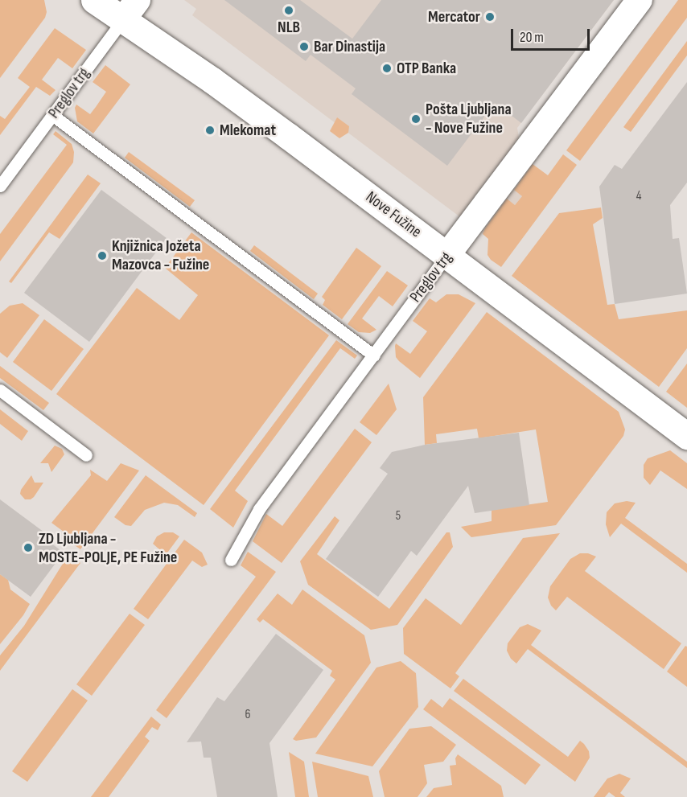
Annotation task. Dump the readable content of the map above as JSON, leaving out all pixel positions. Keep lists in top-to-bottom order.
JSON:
{
  "streets": {
    "street": ["Preglov trg", "Nove Fužine"]
  },
  "crossings": [
    ["Preglov trg", "Nove Fužine"]
  ],
  "places": [
    "NLB",
    "Mercator",
    "Bar Dinastija",
    "OTP Banka",
    "Pošta Ljubljana - Nove Fužine",
    "Mlekomat",
    "Knjižnica Jožeta Mazovca - Fužine",
    "ZD Ljubljana - MOSTE-POLJE, PE Fužine"
  ],
  "house_numbers": ["4", "5", "6"],
  "scale_bar": "20 m"
}
